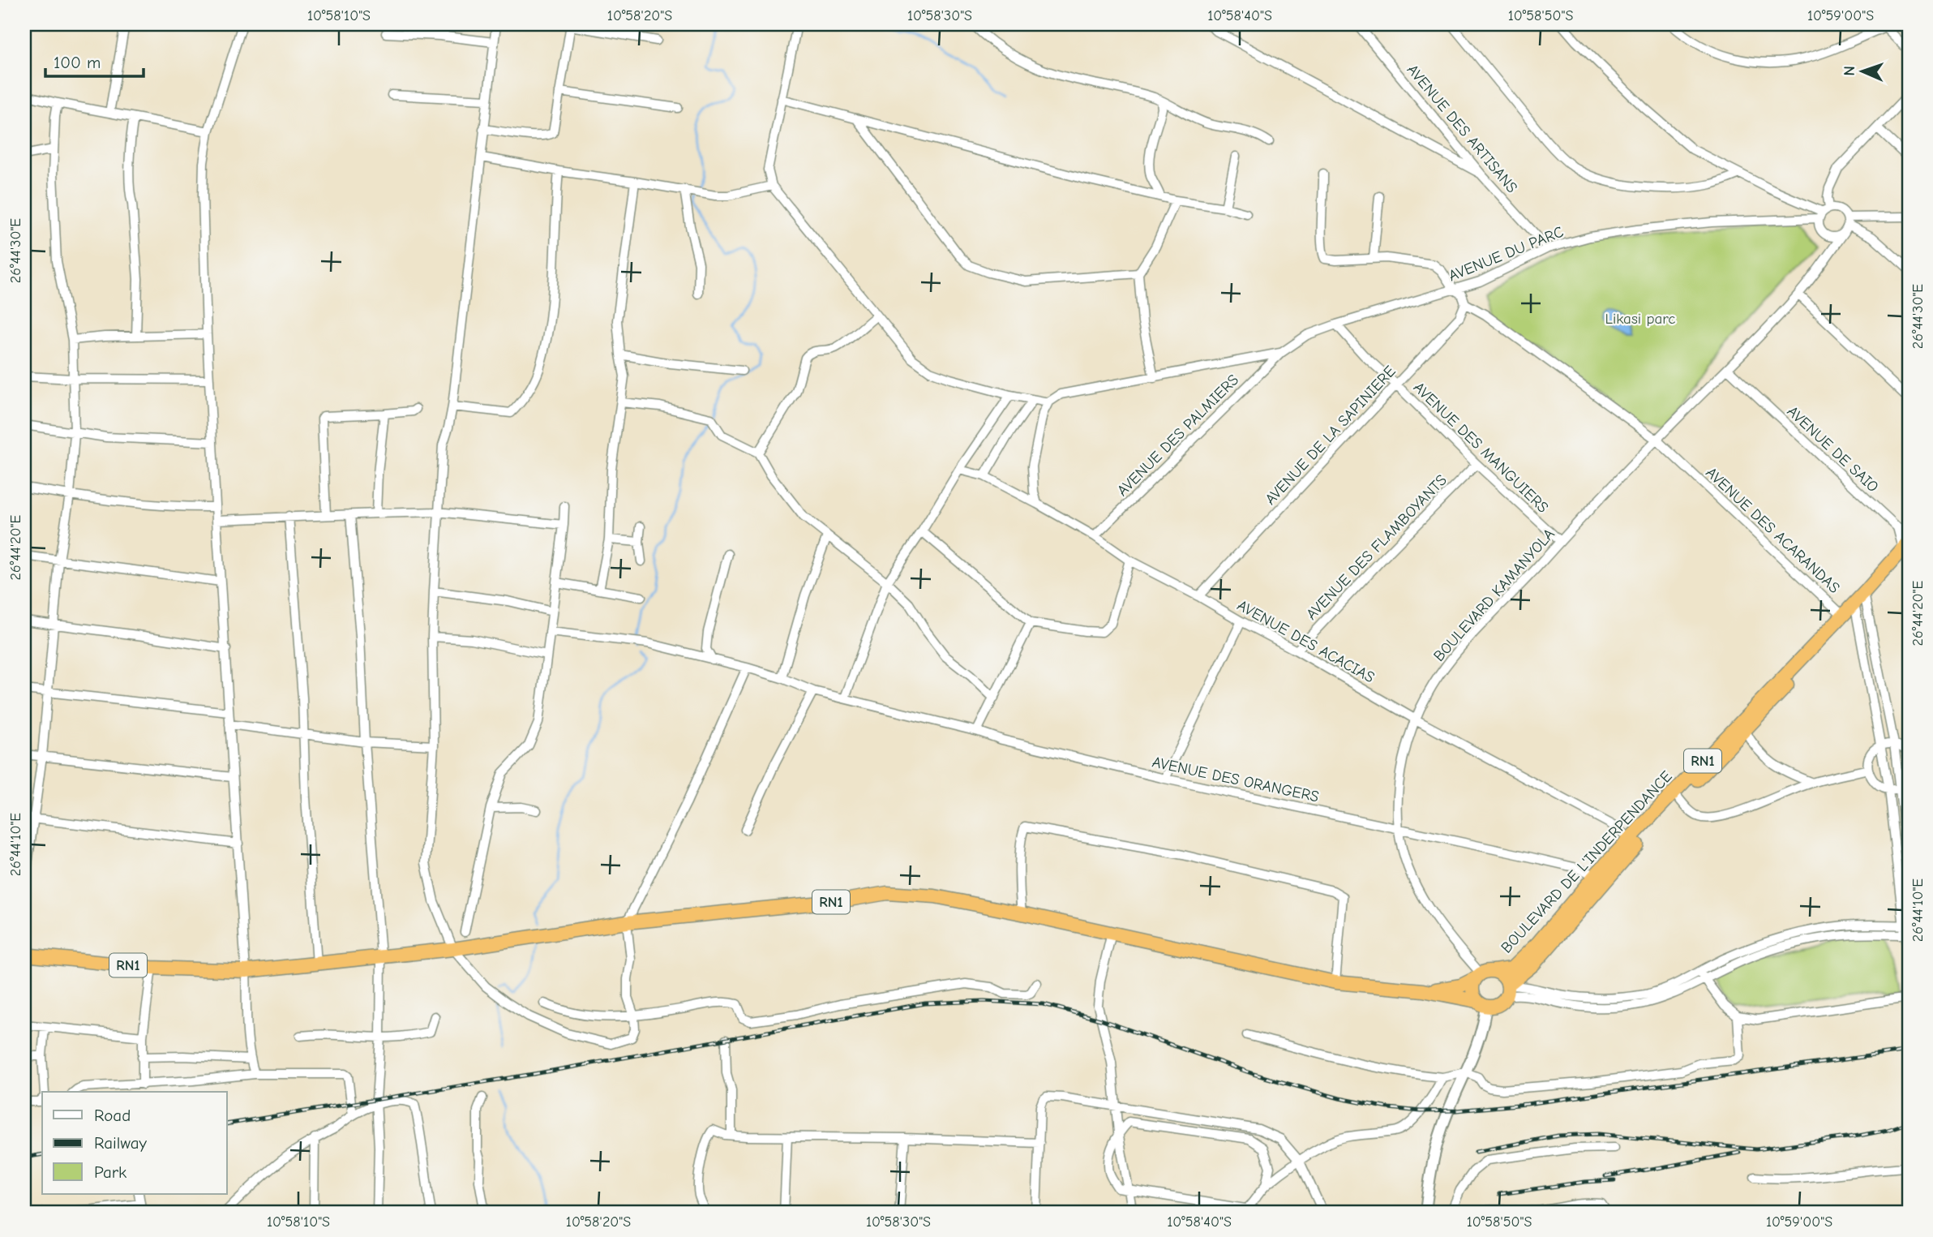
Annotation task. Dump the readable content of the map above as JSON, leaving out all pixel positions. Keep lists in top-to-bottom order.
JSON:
{
  "streets": {
    "highway": ["RN1", "BOULEVARD DE L'INDERPENDANCE"],
    "street": [
      "AVENUE DES ARTISANS",
      "AVENUE DU PARC",
      "AVENUE DES PALMIERS",
      "AVENUE DE LA SAPINIERE",
      "AVENUE DES MANGUIERS",
      "AVENUE DE SAIO",
      "AVENUE DES ACARANDAS",
      "AVENUE DES FLAMBOYANTS",
      "BOULEVARD KAMANYOLA",
      "AVENUE DES ACACIAS",
      "AVENUE DES ORANGERS"
    ]
  },
  "crossings": [
    ["AVENUE DES ARTISANS", "AVENUE DU PARC"],
    ["AVENUE DU PARC", "AVENUE DES PALMIERS"],
    ["AVENUE DU PARC", "AVENUE DES MANGUIERS"],
    ["AVENUE DU PARC", "BOULEVARD KAMANYOLA"],
    ["AVENUE DES PALMIERS", "AVENUE DES ACACIAS"],
    ["AVENUE DE LA SAPINIERE", "AVENUE DES MANGUIERS"],
    ["AVENUE DE LA SAPINIERE", "AVENUE DES ACARANDAS"],
    ["AVENUE DE LA SAPINIERE", "AVENUE DES ACACIAS"],
    ["AVENUE DES MANGUIERS", "AVENUE DES FLAMBOYANTS"],
    ["AVENUE DES MANGUIERS", "BOULEVARD KAMANYOLA"],
    ["AVENUE DE SAIO", "BOULEVARD KAMANYOLA"],
    ["AVENUE DES ACARANDAS", "BOULEVARD KAMANYOLA"],
    ["AVENUE DES ACARANDAS", "BOULEVARD DE L'INDERPENDANCE"],
    ["AVENUE DES FLAMBOYANTS", "AVENUE DES ACACIAS"],
    ["BOULEVARD KAMANYOLA", "AVENUE DES ACACIAS"],
    ["BOULEVARD KAMANYOLA", "RN1"],
    ["BOULEVARD KAMANYOLA", "AVENUE DES ORANGERS"],
    ["BOULEVARD KAMANYOLA", "BOULEVARD DE L'INDERPENDANCE"],
    ["AVENUE DES ACACIAS", "BOULEVARD DE L'INDERPENDANCE"],
    ["RN1", "BOULEVARD DE L'INDERPENDANCE"],
    ["AVENUE DES ORANGERS", "BOULEVARD DE L'INDERPENDANCE"]
  ],
  "parks": ["Likasi parc"],
  "legend": ["Road", "Railway", "Park"],
  "scale_bar": "100 m",
  "north": "left",
  "coordinates": [
    "10°58'10\"S",
    "10°58'20\"S",
    "10°58'30\"S",
    "10°58'40\"S",
    "10°58'50\"S",
    "10°59'00\"S",
    "26°44'30\"E",
    "26°44'20\"E",
    "26°44'10\"E"
  ]
}
